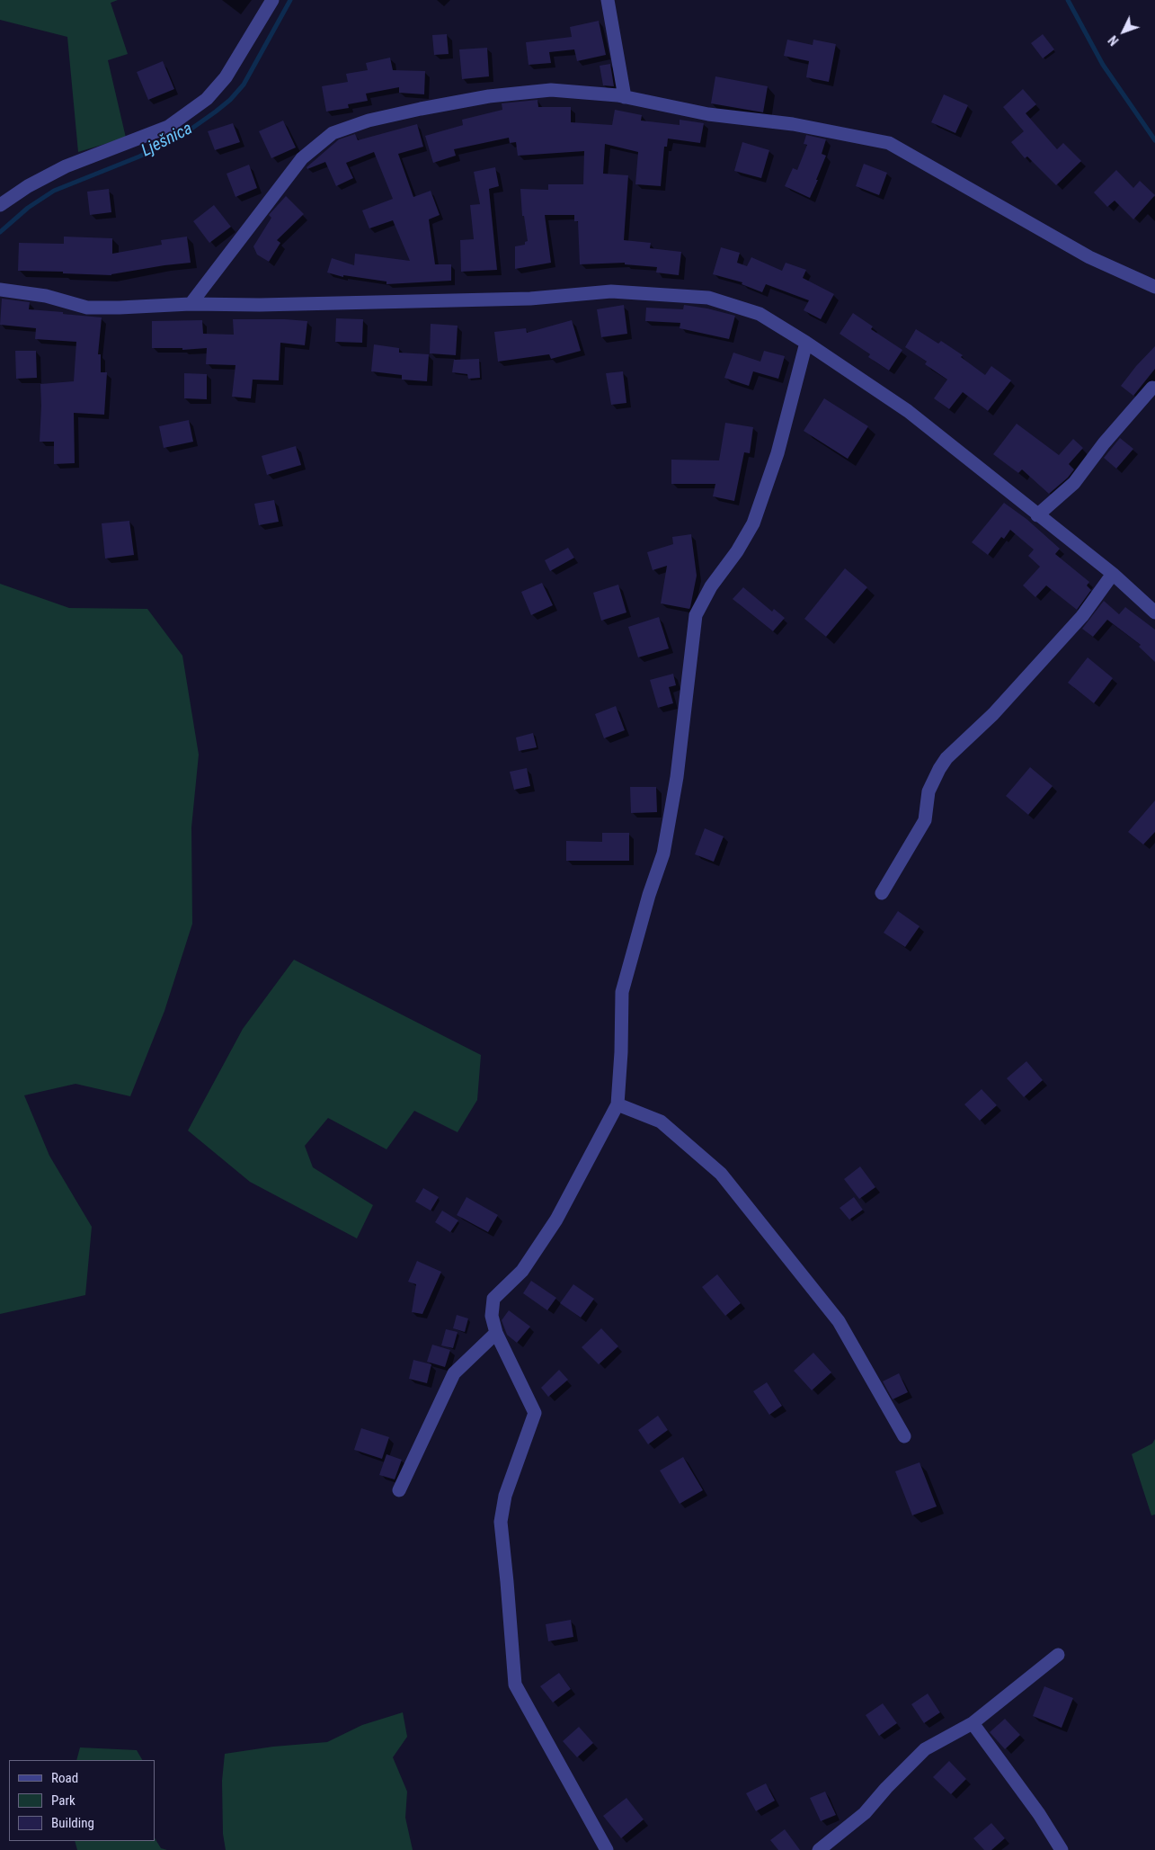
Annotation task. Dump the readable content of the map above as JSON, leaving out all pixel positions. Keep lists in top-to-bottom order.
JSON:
{
  "water": ["Lješnica"],
  "legend": ["Road", "Park", "Building"],
  "north": "bottom left"
}
